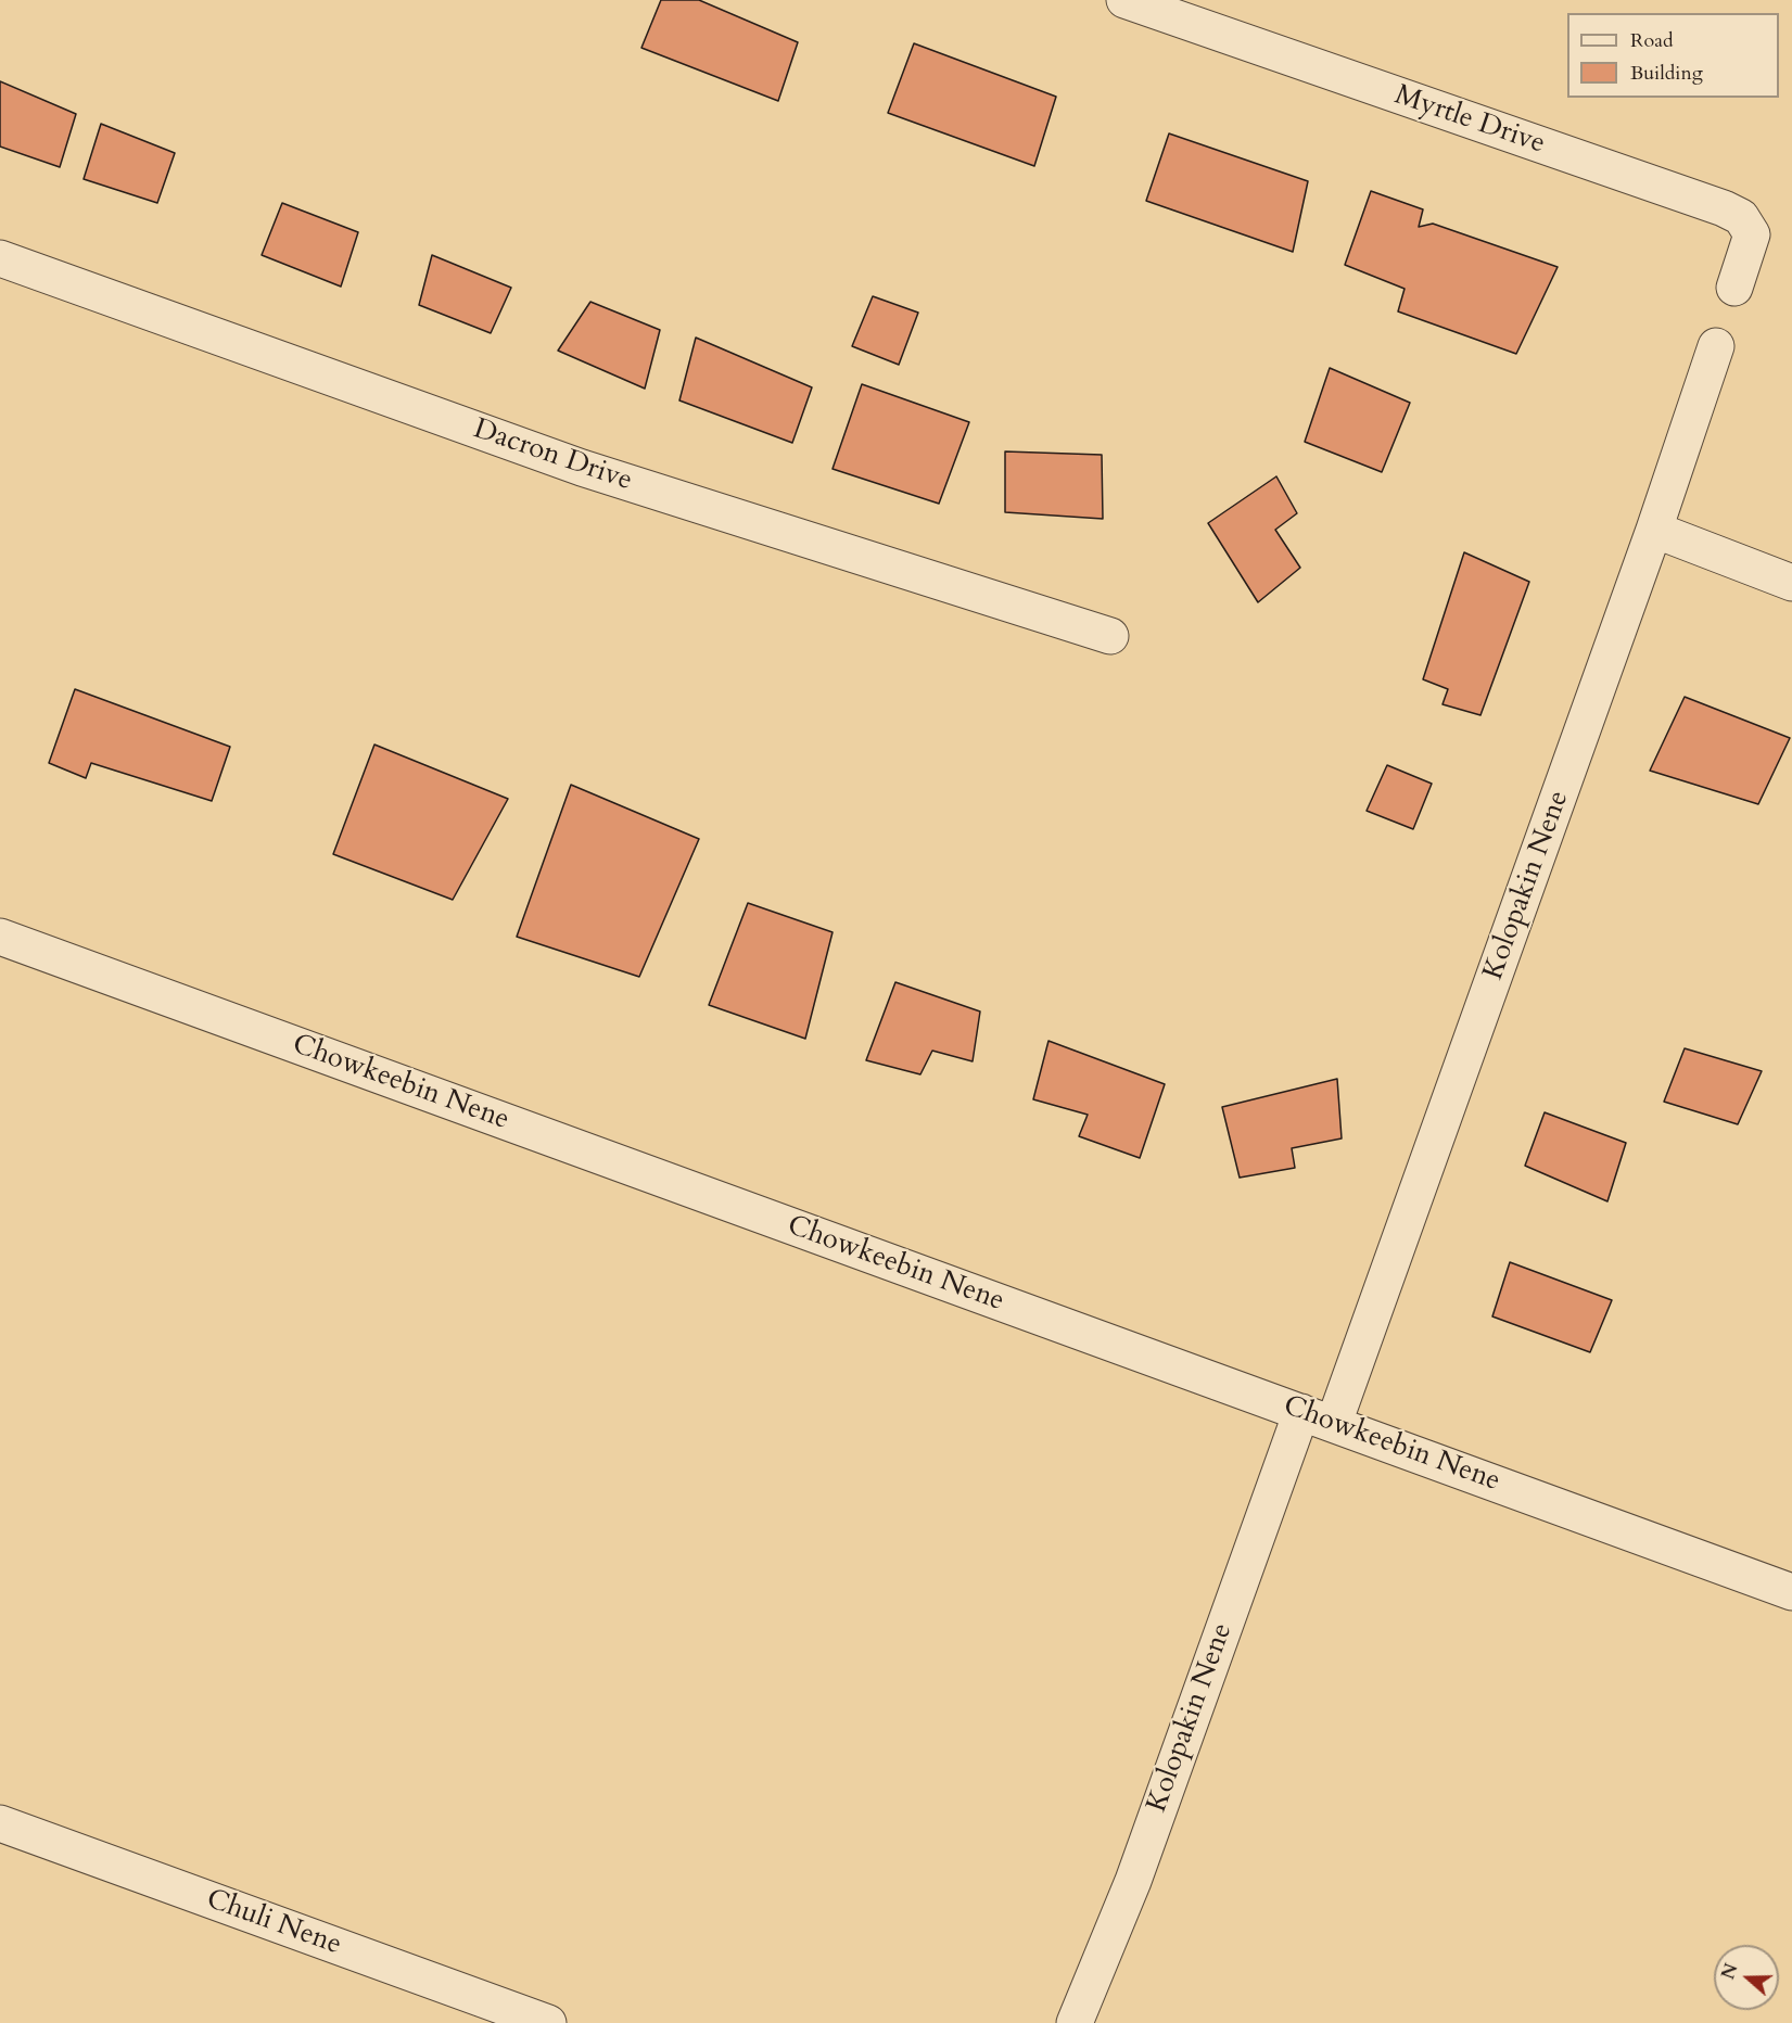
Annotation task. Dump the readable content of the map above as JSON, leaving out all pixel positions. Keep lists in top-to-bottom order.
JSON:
{
  "streets": {
    "street": [
      "Myrtle Drive",
      "Dacron Drive",
      "Kolopakin Nene",
      "Chowkeebin Nene",
      "Chuli Nene"
    ]
  },
  "crossings": [
    ["Kolopakin Nene", "Chowkeebin Nene"]
  ],
  "legend": ["Road", "Building"],
  "north": "left"
}
